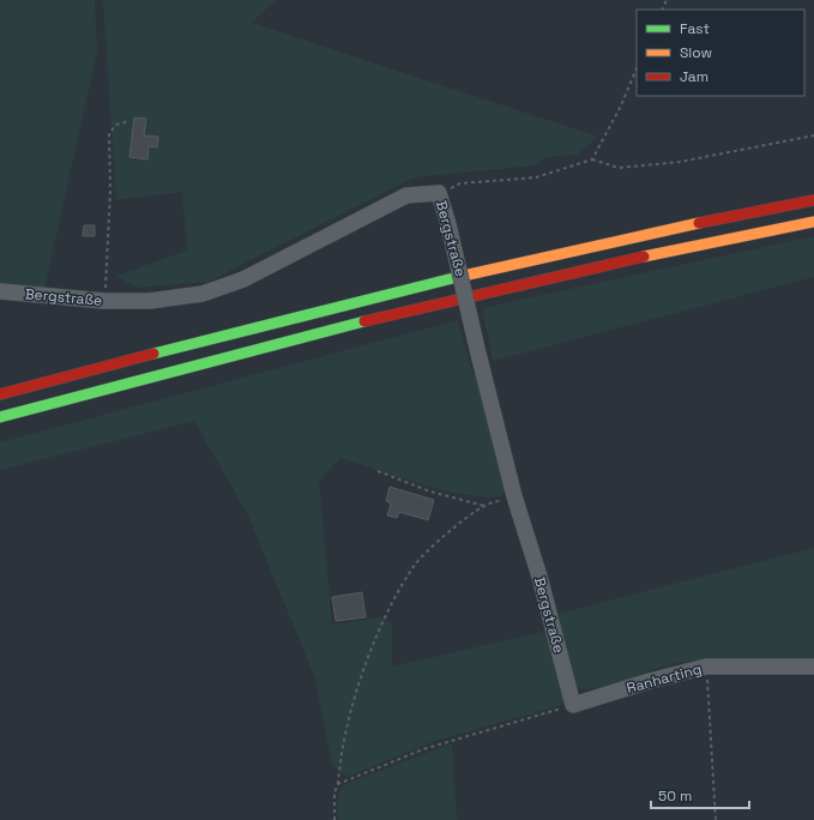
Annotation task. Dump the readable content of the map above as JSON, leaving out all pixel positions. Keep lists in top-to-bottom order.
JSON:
{
  "streets": {
    "street": ["Bergstraße", "Ranharting"]
  },
  "crossings": [
    ["Bergstraße", "Ranharting"]
  ],
  "legend": ["Fast", "Slow", "Jam"],
  "scale_bar": "50 m"
}
